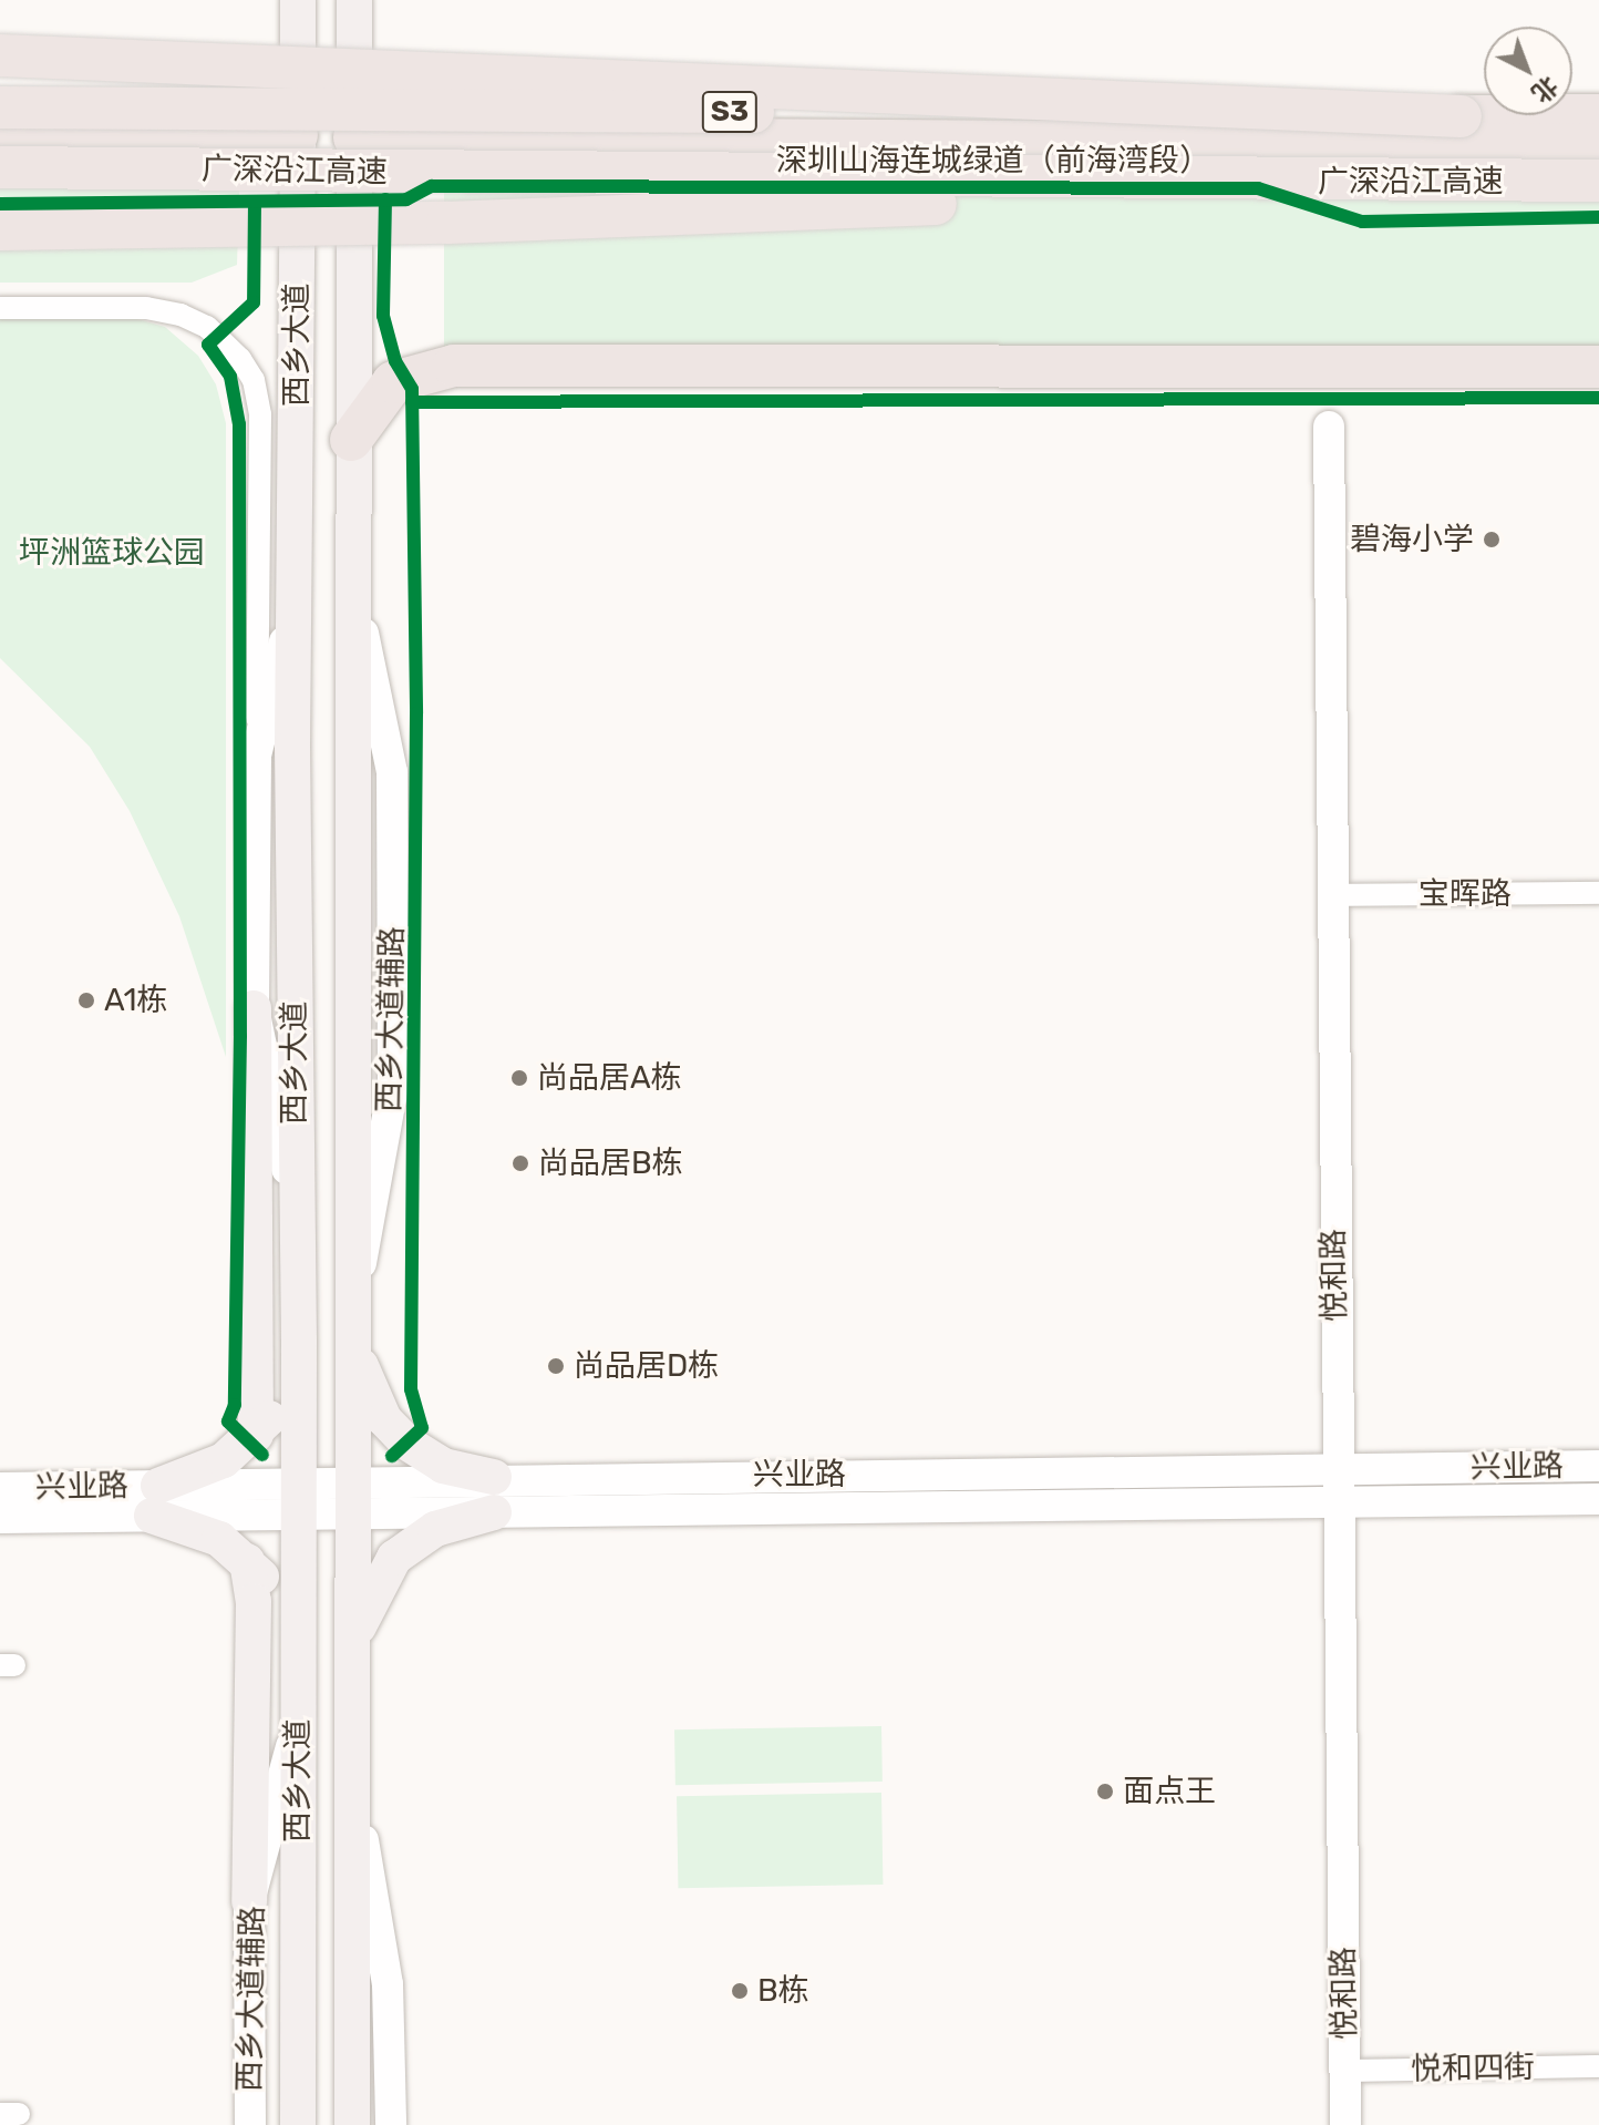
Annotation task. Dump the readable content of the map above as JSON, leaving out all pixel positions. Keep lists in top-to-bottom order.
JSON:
{
  "streets": {
    "highway": ["S3", "广深沿江高速"],
    "main road": ["西乡大道"],
    "street": [
      "宝晖路",
      "西乡大道辅路",
      "悦和路",
      "兴业路",
      "悦和四街"
    ],
    "cycle path": ["深圳山海连城绿道（前海湾段）"]
  },
  "crossings": [
    ["西乡大道", "西乡大道辅路"],
    ["西乡大道", "兴业路"],
    ["宝晖路", "悦和路"],
    ["悦和路", "兴业路"],
    ["悦和路", "悦和四街"]
  ],
  "parks": ["坪洲篮球公园"],
  "places": [
    "碧海小学",
    "A1栋",
    "尚品居A栋",
    "尚品居B栋",
    "尚品居D栋",
    "面点王",
    "B栋"
  ],
  "north": "bottom right"
}
